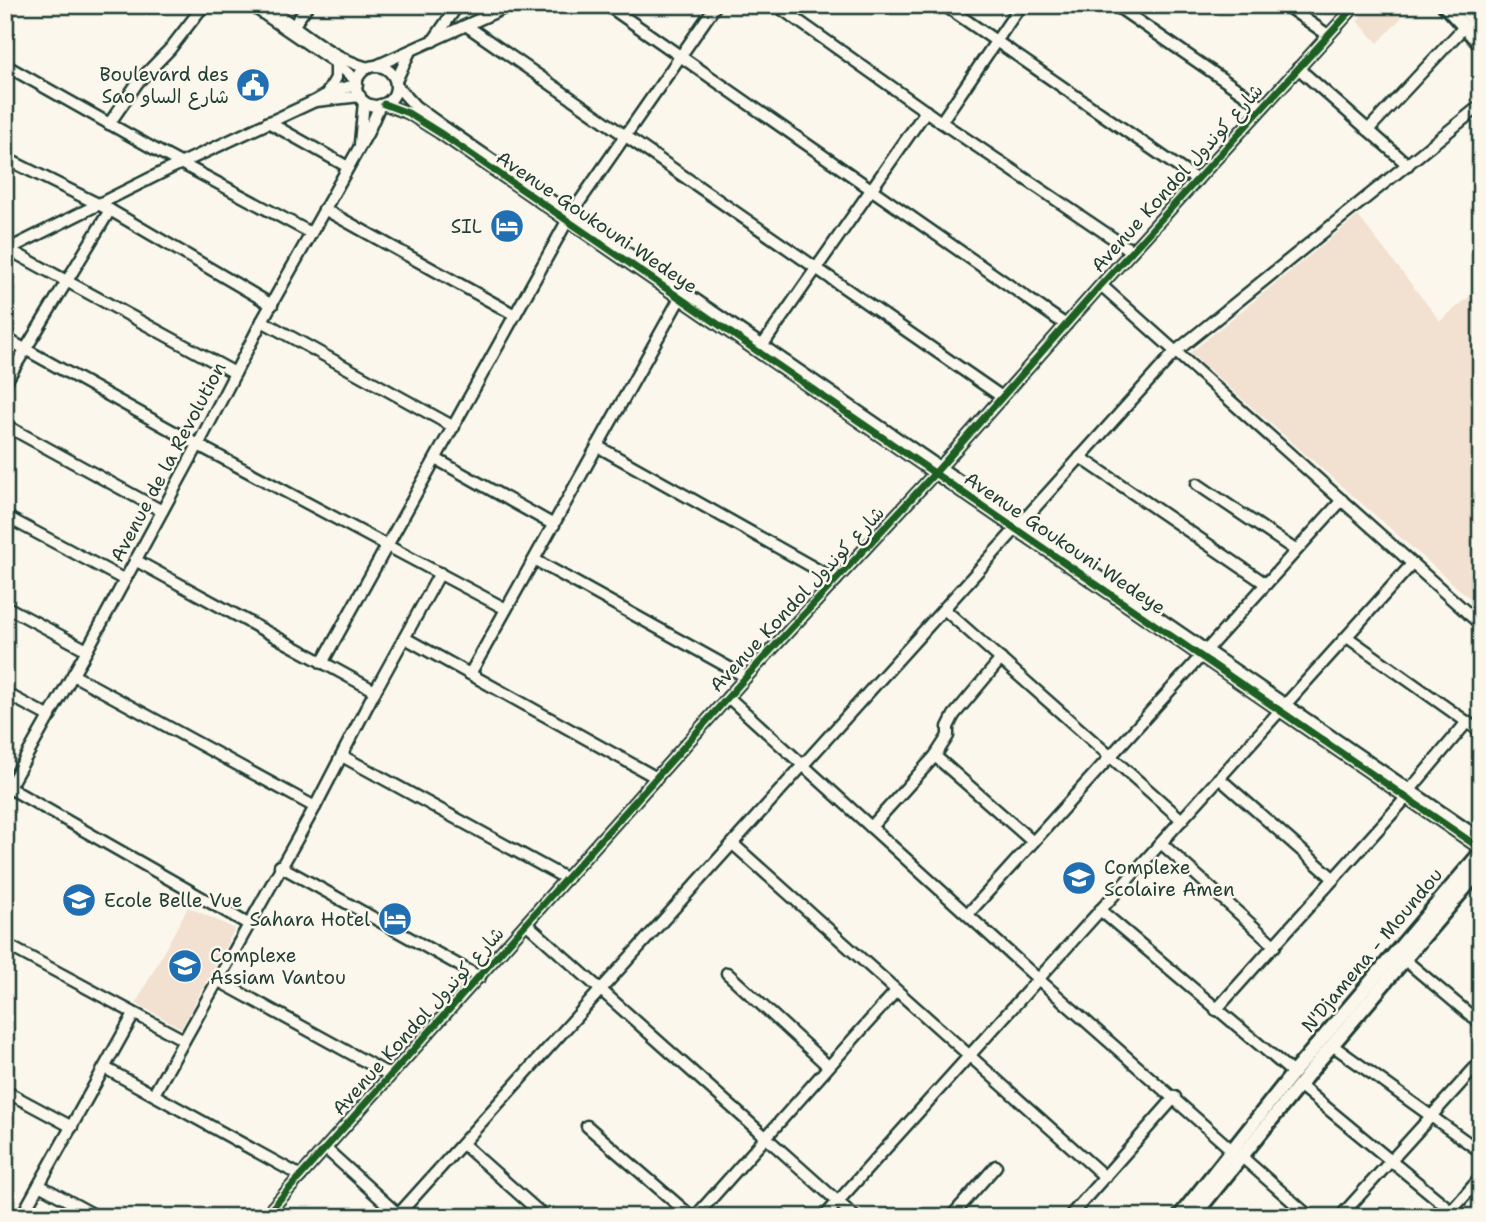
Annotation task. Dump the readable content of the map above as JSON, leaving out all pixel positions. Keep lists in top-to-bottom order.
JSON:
{
  "streets": {
    "main road": ["N'Djamena - Moundou"],
    "street": ["Avenue Kondol شارع كوندول", "Avenue Goukouni Wedeye", "Avenue de la Revolution"]
  },
  "crossings": [
    ["Avenue Kondol شارع كوندول", "Avenue Goukouni Wedeye"],
    ["Avenue Goukouni Wedeye", "Avenue de la Revolution"],
    ["Avenue Goukouni Wedeye", "N'Djamena - Moundou"]
  ],
  "places": {
    "public building": ["Boulevard des Sao شارع الساو"],
    "hotel": ["SIL", "Sahara Hotel"],
    "school or university": ["Complexe Scolaire Amen", "Ecole Belle Vue", "Complexe Assiam Vantou"]
  }
}
